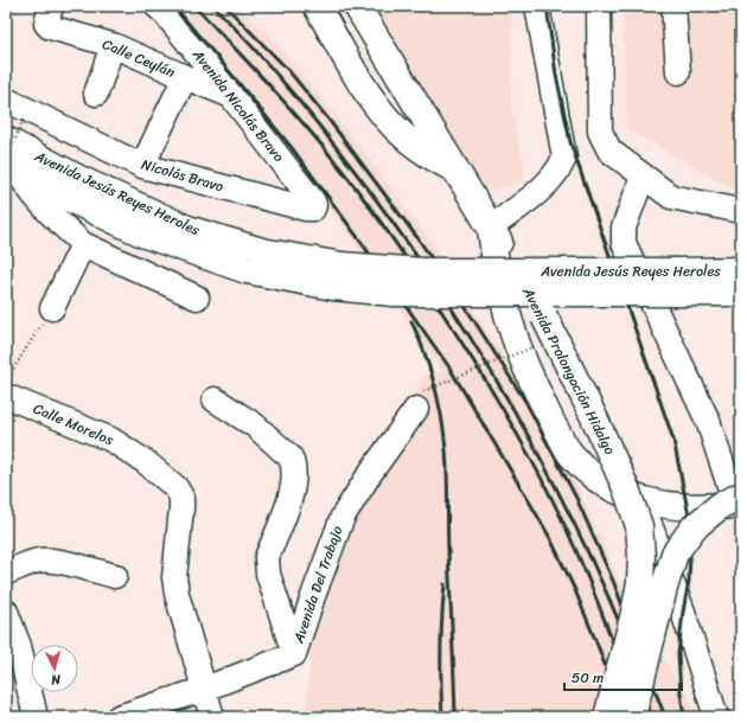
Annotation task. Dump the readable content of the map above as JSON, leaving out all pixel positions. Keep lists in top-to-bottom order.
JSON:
{
  "streets": {
    "highway": ["Avenida Jesús Reyes Heroles", "Avenida Prolongación Hidalgo"],
    "street": [
      "Calle Ceylán",
      "Avenida Nicolás Bravo",
      "Nicolás Bravo",
      "Calle Morelos",
      "Avenida Del Trabajo"
    ]
  },
  "crossings": [
    ["Calle Ceylán", "Avenida Nicolás Bravo"],
    ["Avenida Nicolás Bravo", "Nicolás Bravo"],
    ["Calle Morelos", "Avenida Del Trabajo"]
  ],
  "scale_bar": "50 m",
  "north": "bottom"
}
